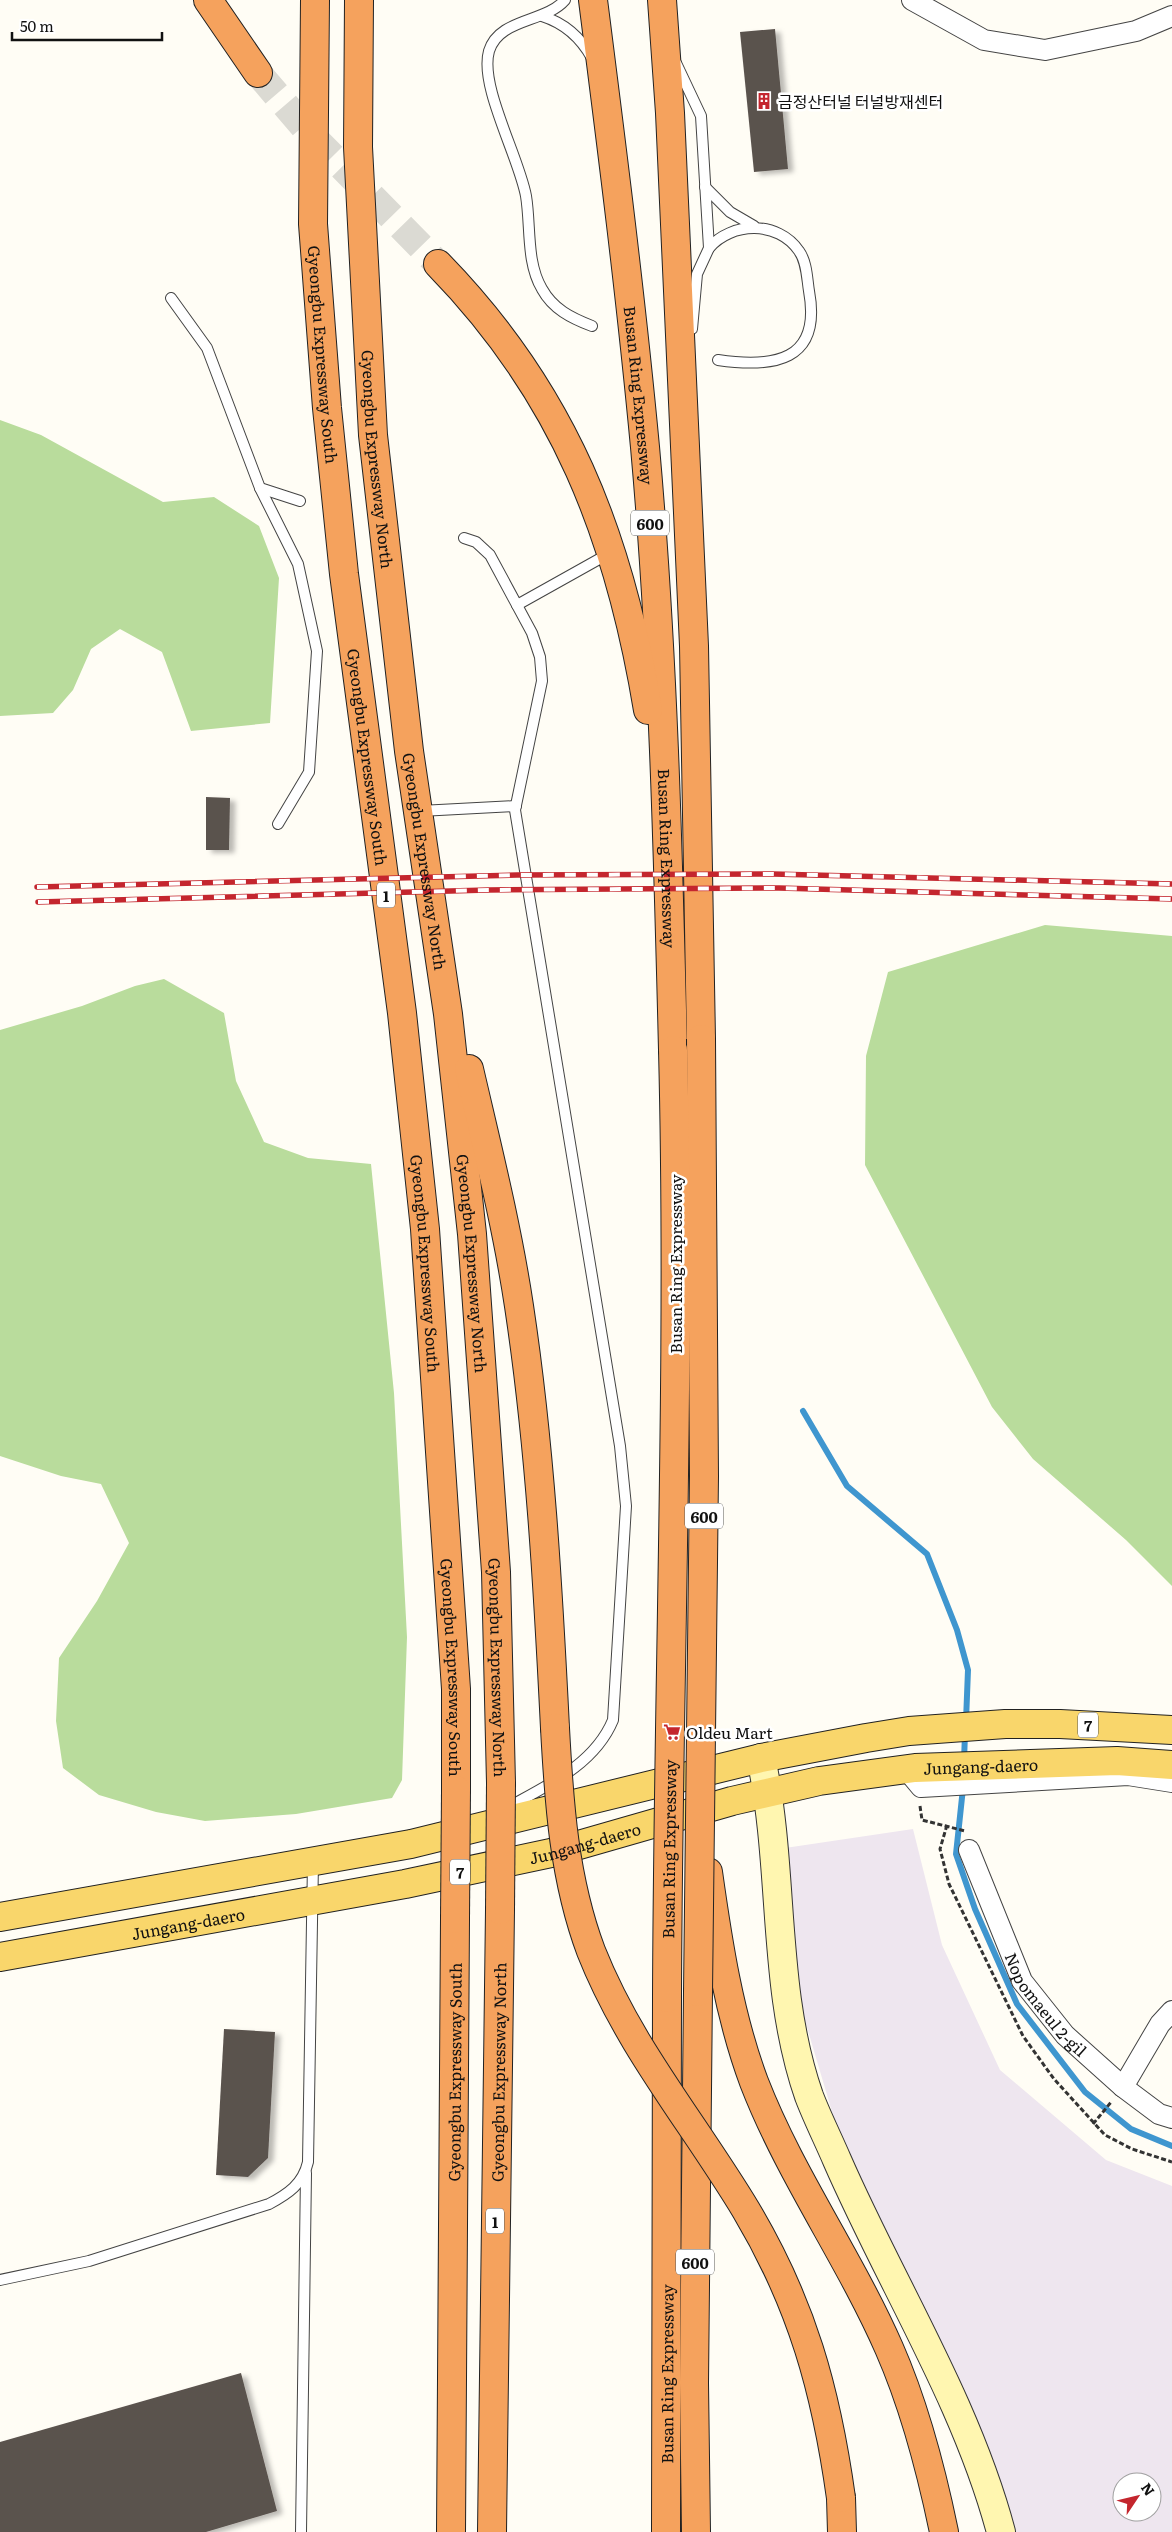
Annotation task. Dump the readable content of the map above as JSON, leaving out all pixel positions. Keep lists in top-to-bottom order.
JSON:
{
  "streets": {
    "highway": [
      "Gyeongbu Expressway South",
      "Busan Ring Expressway",
      "Gyeongbu Expressway North",
      "600",
      "1"
    ],
    "main road": ["7", "Jungang-daero"],
    "street": ["Nopomaeul 2-gil"]
  },
  "places": {
    "building": ["금정산터널 터널방재센터"],
    "supermarket": ["Oldeu Mart"]
  },
  "scale_bar": "50 m",
  "north": "top right"
}
